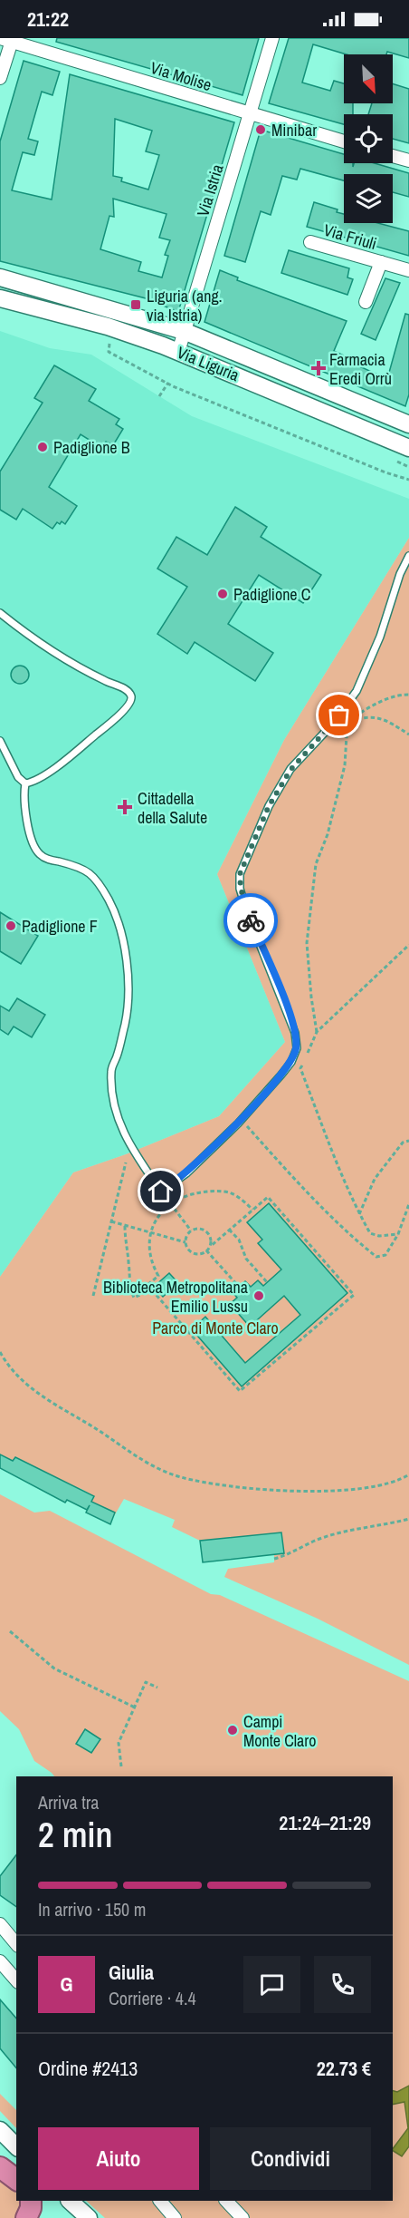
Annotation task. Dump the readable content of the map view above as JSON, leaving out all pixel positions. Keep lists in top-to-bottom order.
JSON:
{
  "streets": {
    "street": [
      "Via Molise",
      "Via Istria",
      "Via Friuli",
      "Via Liguria"
    ]
  },
  "crossings": [
    ["Via Molise", "Via Istria"],
    ["Via Istria", "Via Liguria"]
  ],
  "parks": ["Parco di Monte Claro"],
  "places": {
    "other": [
      "Minibar",
      "Padiglione B",
      "Padiglione C",
      "Padiglione F",
      "Biblioteca Metropolitana Emilio Lussu",
      "Campi Monte Claro"
    ],
    "transit": ["Liguria (ang. via Istria)"],
    "health": ["Farmacia Eredi Orrù", "Cittadella della Salute"]
  },
  "north": "bottom right",
  "page": {
    "status": "21:22",
    "heading": ["2 min", "Arriva tra", "21:24–21:29"],
    "panel": [
      "Giulia",
      "Corriere · 4.4",
      "Ordine #2413",
      "22.73 €"
    ],
    "bar": "In arrivo · 150 m",
    "round": "G",
    "buttons": ["Aiuto", "Condividi"]
  }
}
